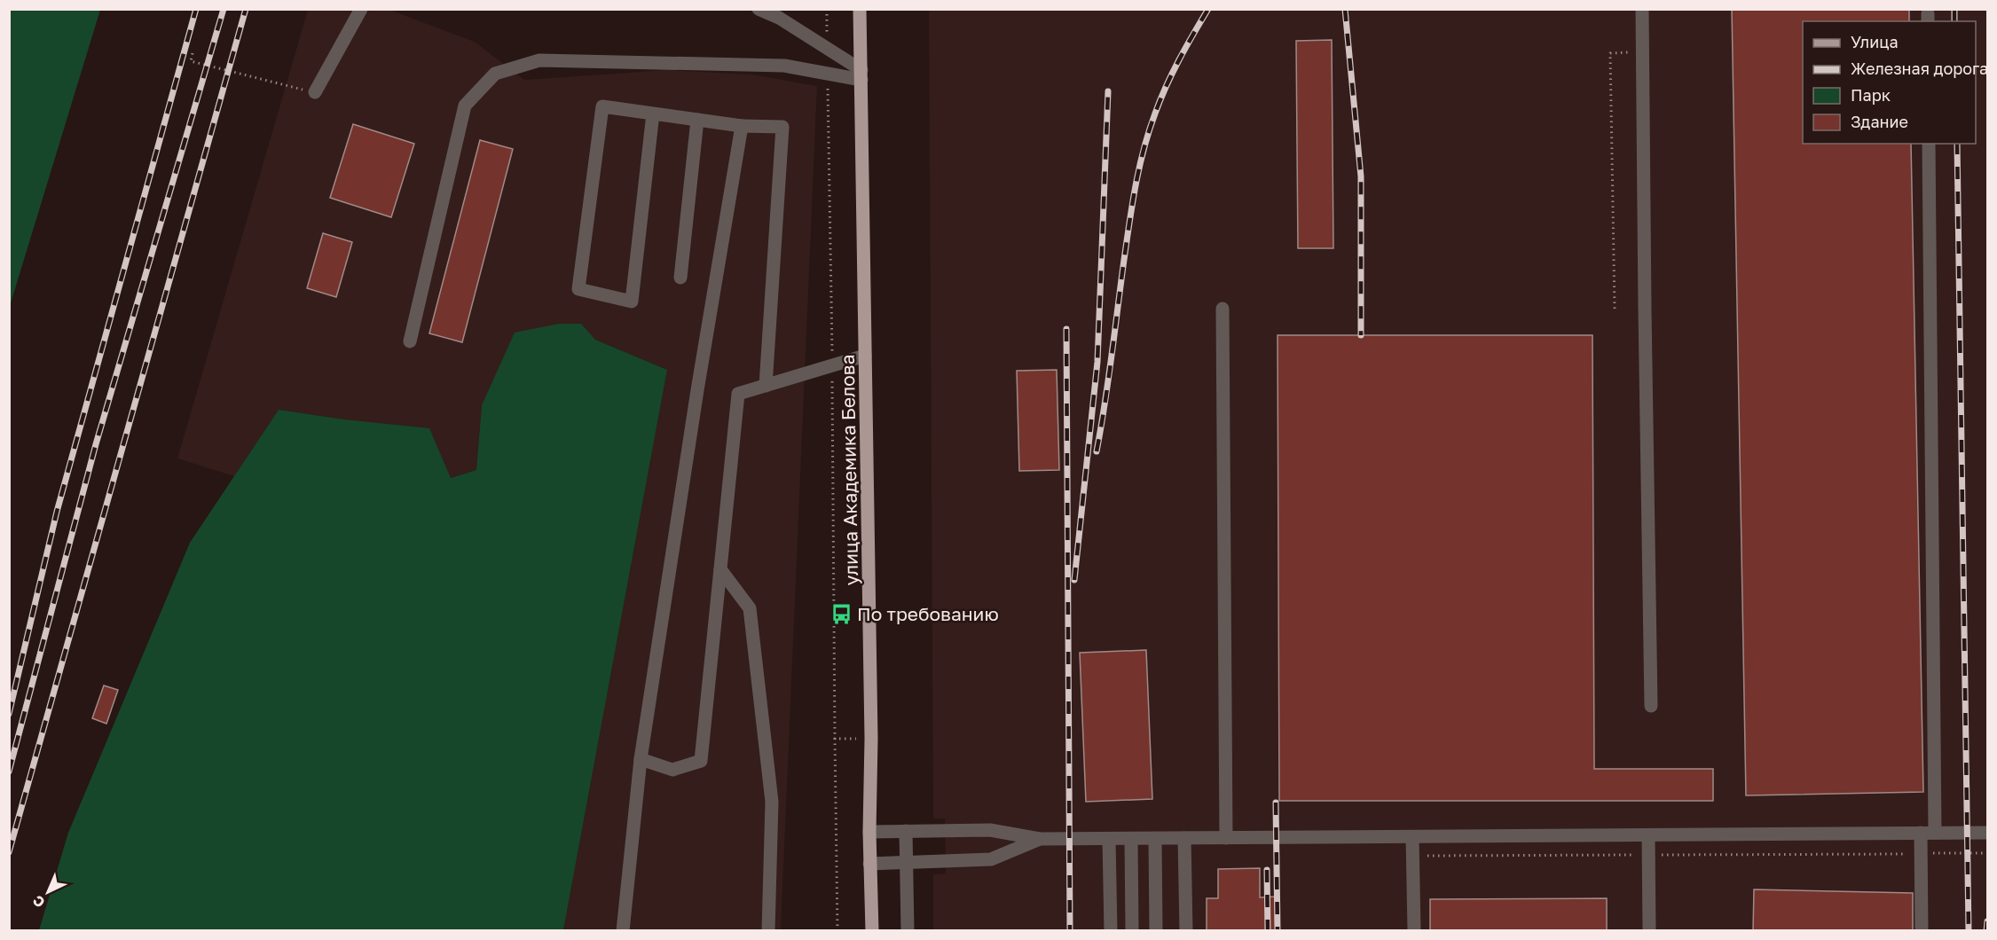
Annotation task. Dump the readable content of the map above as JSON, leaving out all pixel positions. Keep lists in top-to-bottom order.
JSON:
{
  "streets": {
    "main road": ["улица Академика Белова"]
  },
  "places": {
    "bus stop": ["По требованию"]
  },
  "legend": [
    "Улица",
    "Железная дорога",
    "Парк",
    "Здание"
  ],
  "north": "bottom left"
}
